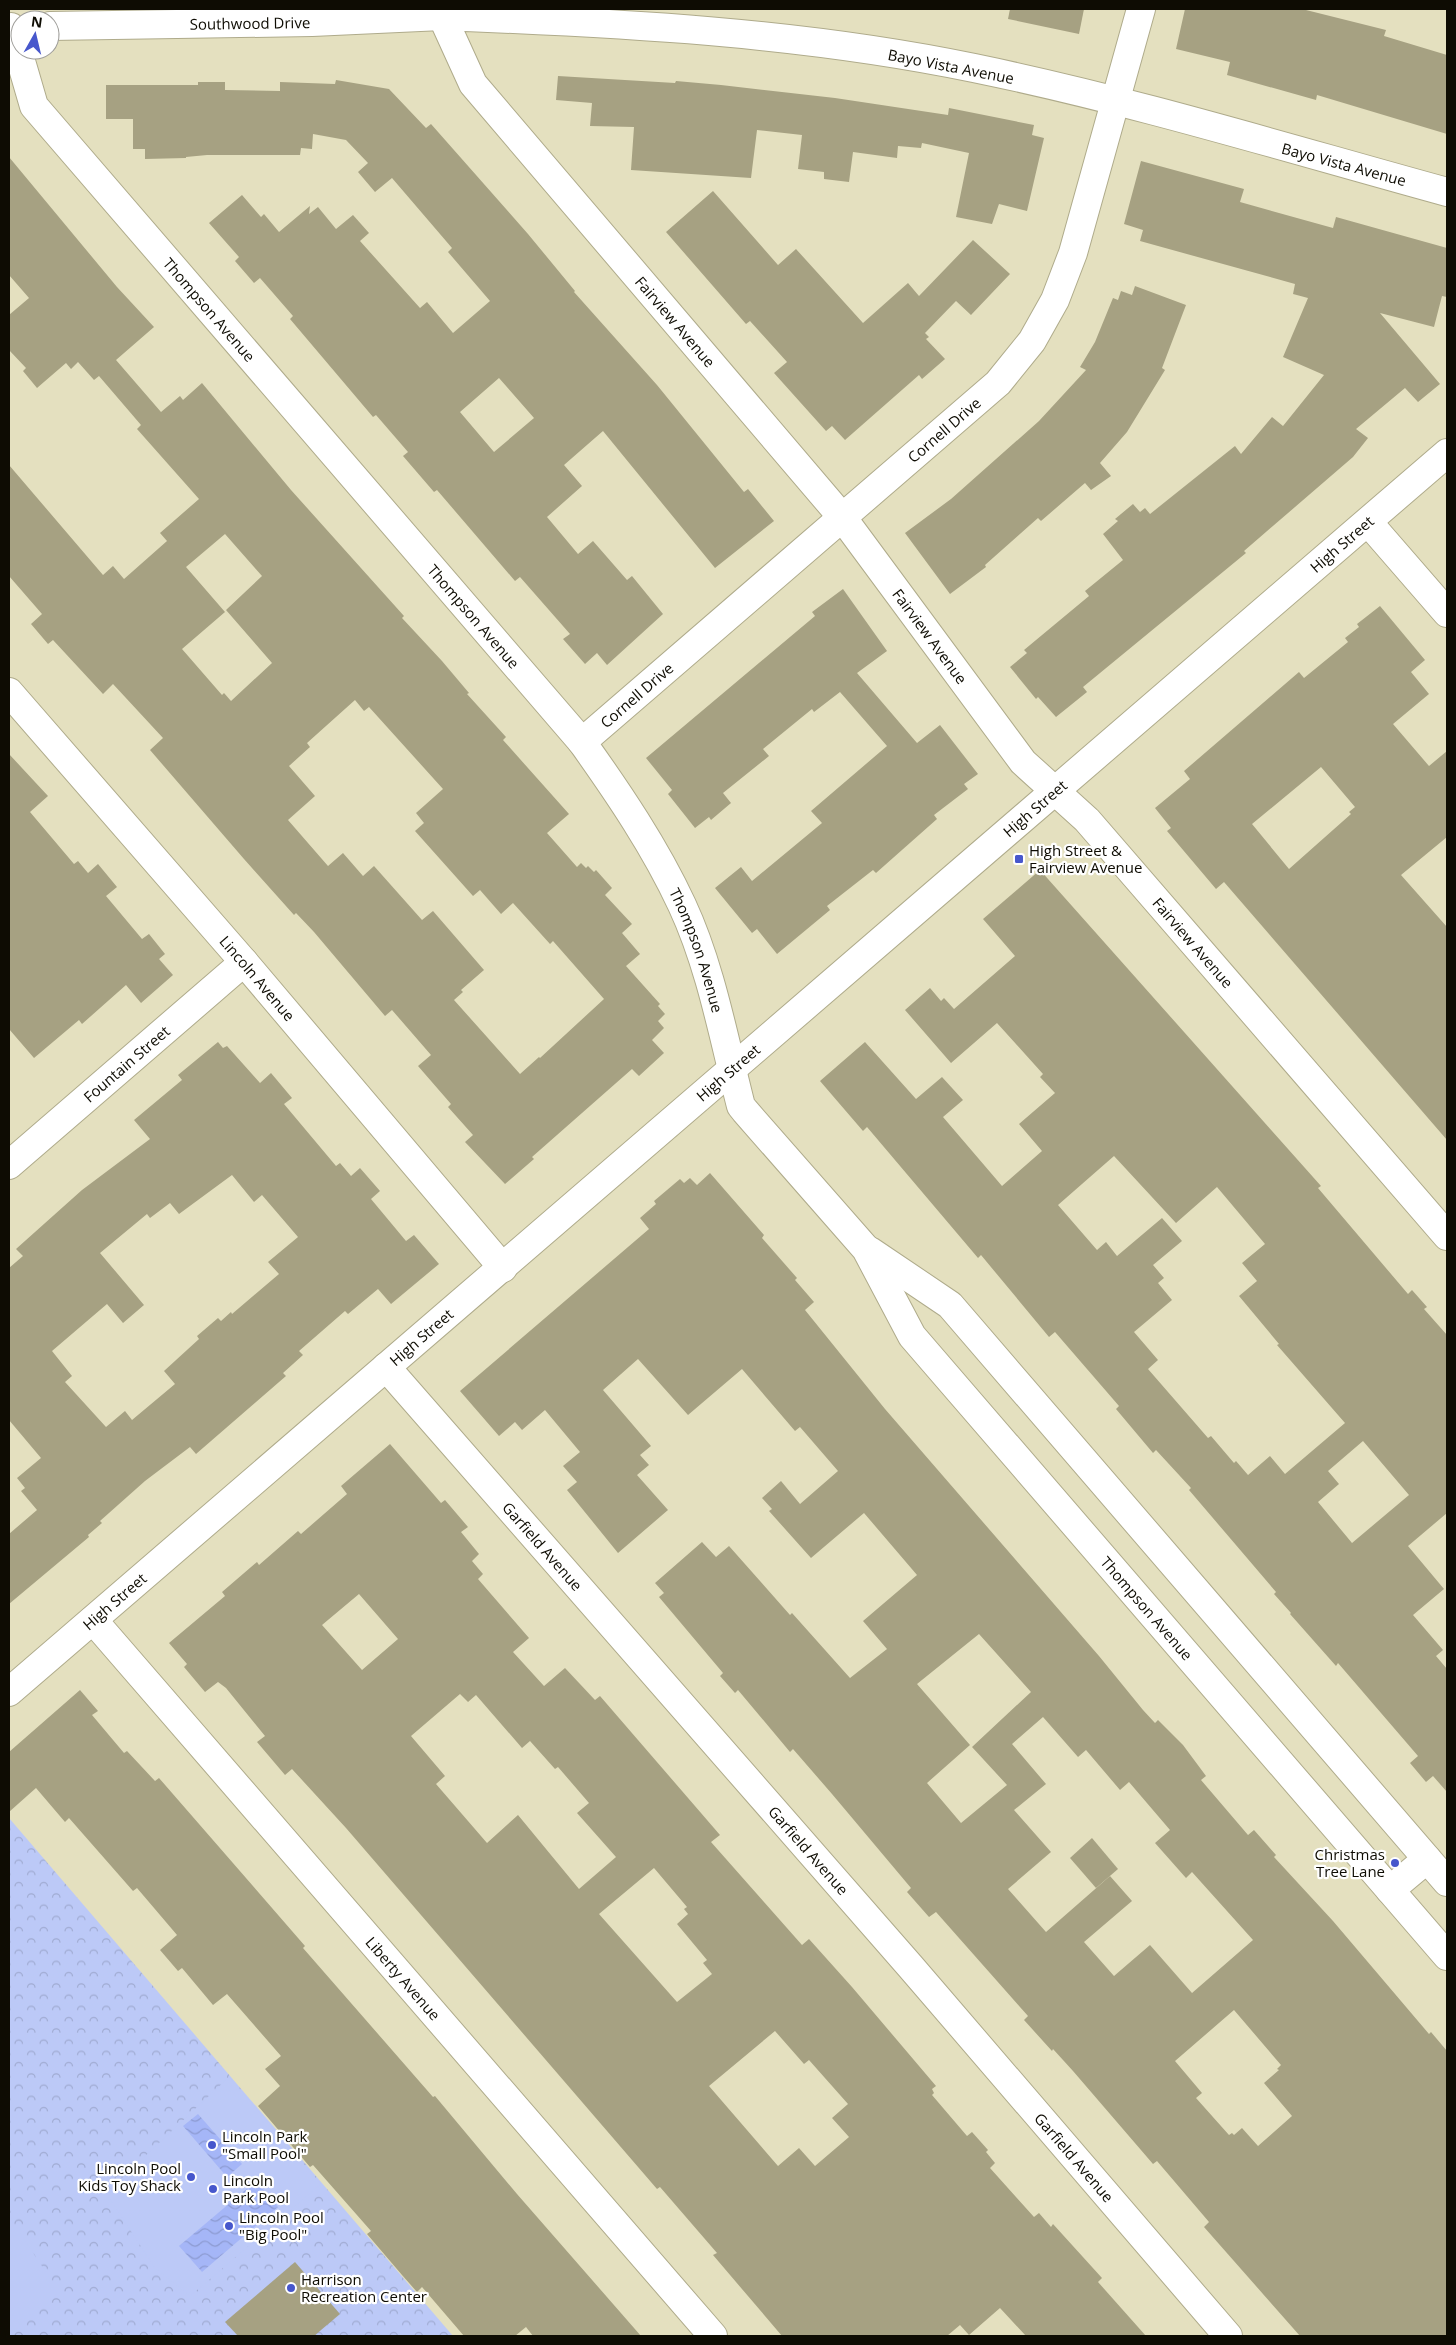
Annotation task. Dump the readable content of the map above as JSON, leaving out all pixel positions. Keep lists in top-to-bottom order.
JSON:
{
  "streets": {
    "street": [
      "Southwood Drive",
      "Bayo Vista Avenue",
      "Thompson Avenue",
      "Fairview Avenue",
      "Cornell Drive",
      "High Street",
      "Lincoln Avenue",
      "Fountain Street",
      "Garfield Avenue",
      "Liberty Avenue"
    ]
  },
  "crossings": [
    ["Southwood Drive", "Bayo Vista Avenue"],
    ["Southwood Drive", "Fairview Avenue"],
    ["Bayo Vista Avenue", "Fairview Avenue"],
    ["Bayo Vista Avenue", "Cornell Drive"],
    ["Thompson Avenue", "Cornell Drive"],
    ["Thompson Avenue", "High Street"],
    ["Fairview Avenue", "Cornell Drive"],
    ["Fairview Avenue", "High Street"],
    ["High Street", "Lincoln Avenue"],
    ["High Street", "Garfield Avenue"],
    ["High Street", "Liberty Avenue"],
    ["Lincoln Avenue", "Fountain Street"]
  ],
  "places": {
    "transit": ["High Street & Fairview Avenue"],
    "other": [
      "Christmas Tree Lane",
      "Lincoln Park \"Small Pool\"",
      "Lincoln Pool Kids Toy Shack",
      "Lincoln Park Pool",
      "Lincoln Pool \"Big Pool\"",
      "Harrison Recreation Center"
    ]
  },
  "north": "top"
}
